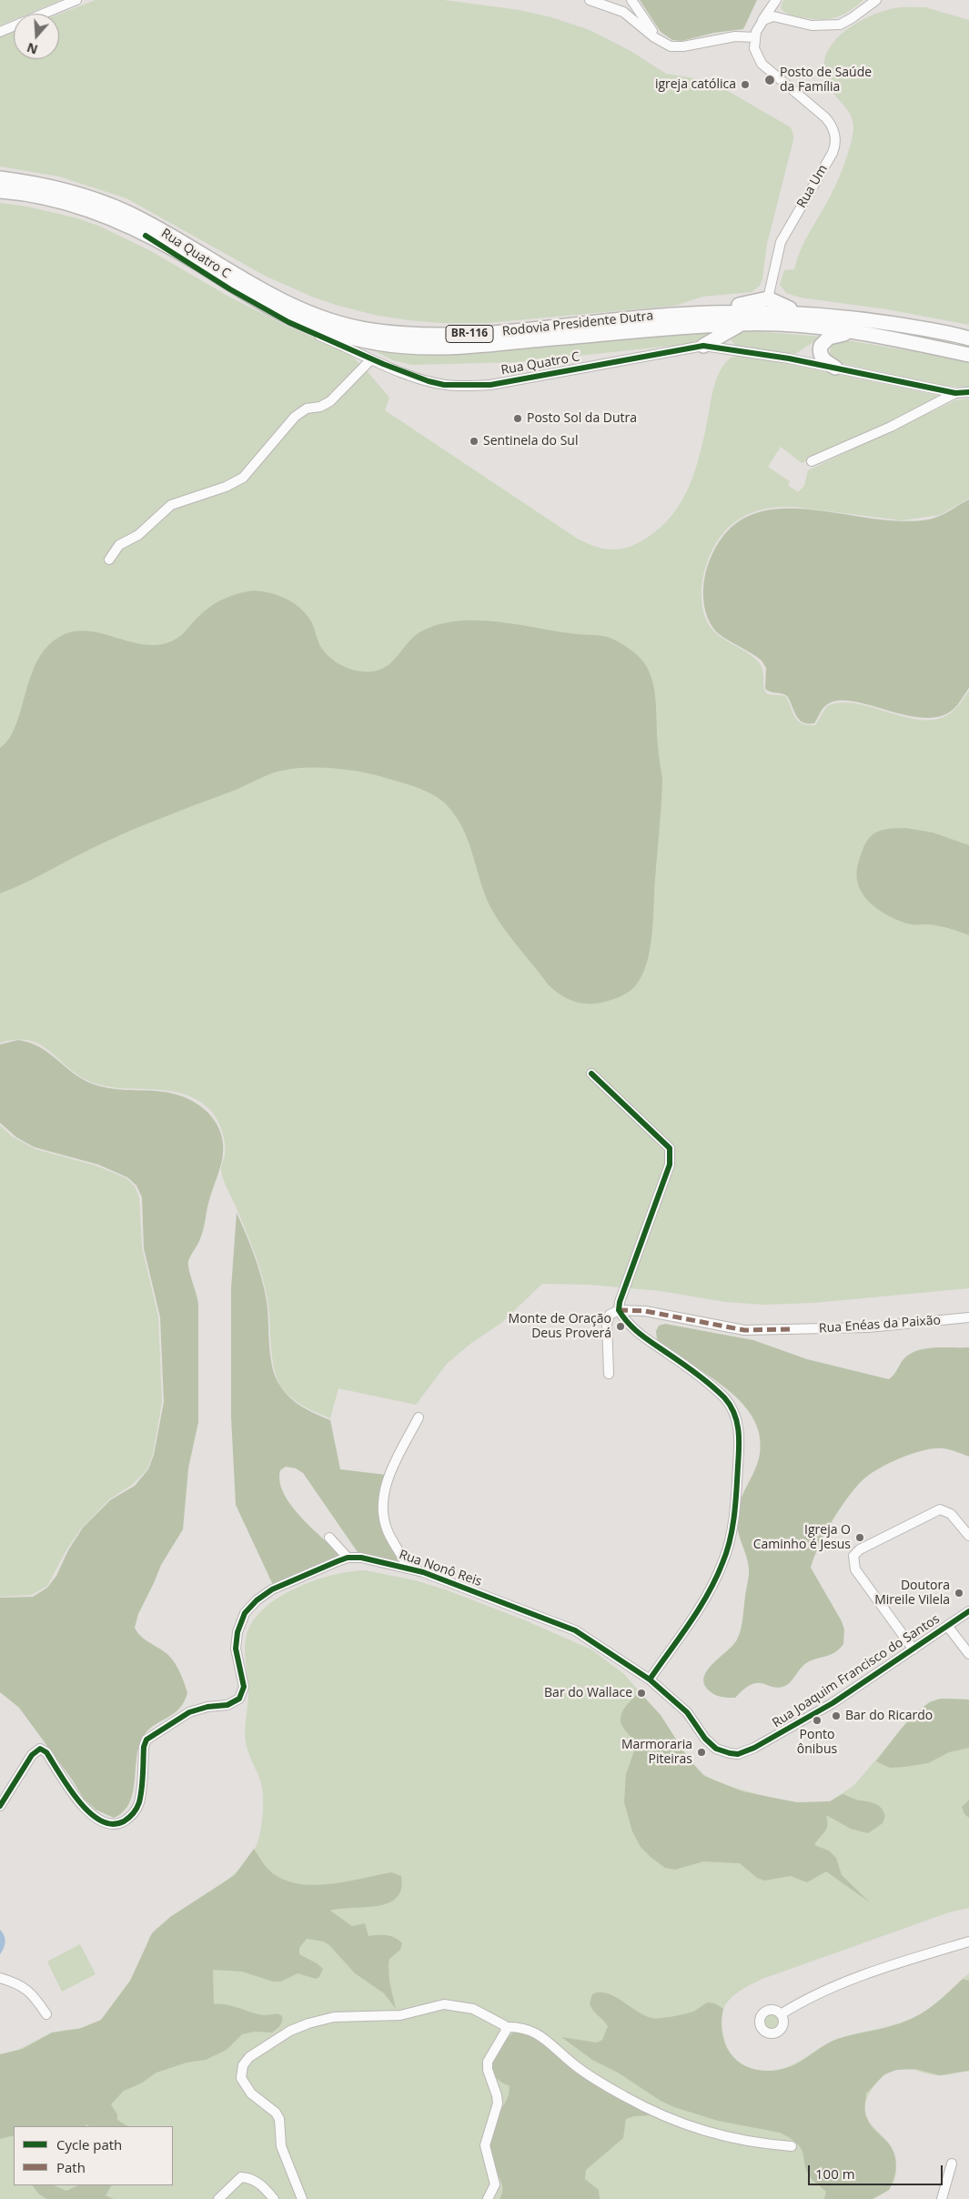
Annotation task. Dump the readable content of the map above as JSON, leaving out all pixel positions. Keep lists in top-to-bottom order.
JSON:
{
  "streets": {
    "highway": ["Rodovia Presidente Dutra", "BR-116"],
    "street": [
      "Rua Um",
      "Rua Quatro C",
      "Rua Enéas da Paixão",
      "Rua Nonô Reis",
      "Rua Joaquim Francisco do Santos"
    ]
  },
  "crossings": [
    ["Rua Quatro C", "Rodovia Presidente Dutra"],
    ["Rua Nonô Reis", "Rua Joaquim Francisco do Santos"]
  ],
  "places": [
    "Posto de Saúde da Família",
    "igreja católica",
    "Posto Sol da Dutra",
    "Sentinela do Sul",
    "Monte de Oração Deus Proverá",
    "Igreja O Caminho é Jesus",
    "Doutora Mireile Vilela",
    "Bar do Wallace",
    "Bar do Ricardo",
    "Ponto ônibus",
    "Marmoraria Piteiras"
  ],
  "legend": ["Cycle path", "Path"],
  "scale_bar": "100 m",
  "north": "bottom"
}
